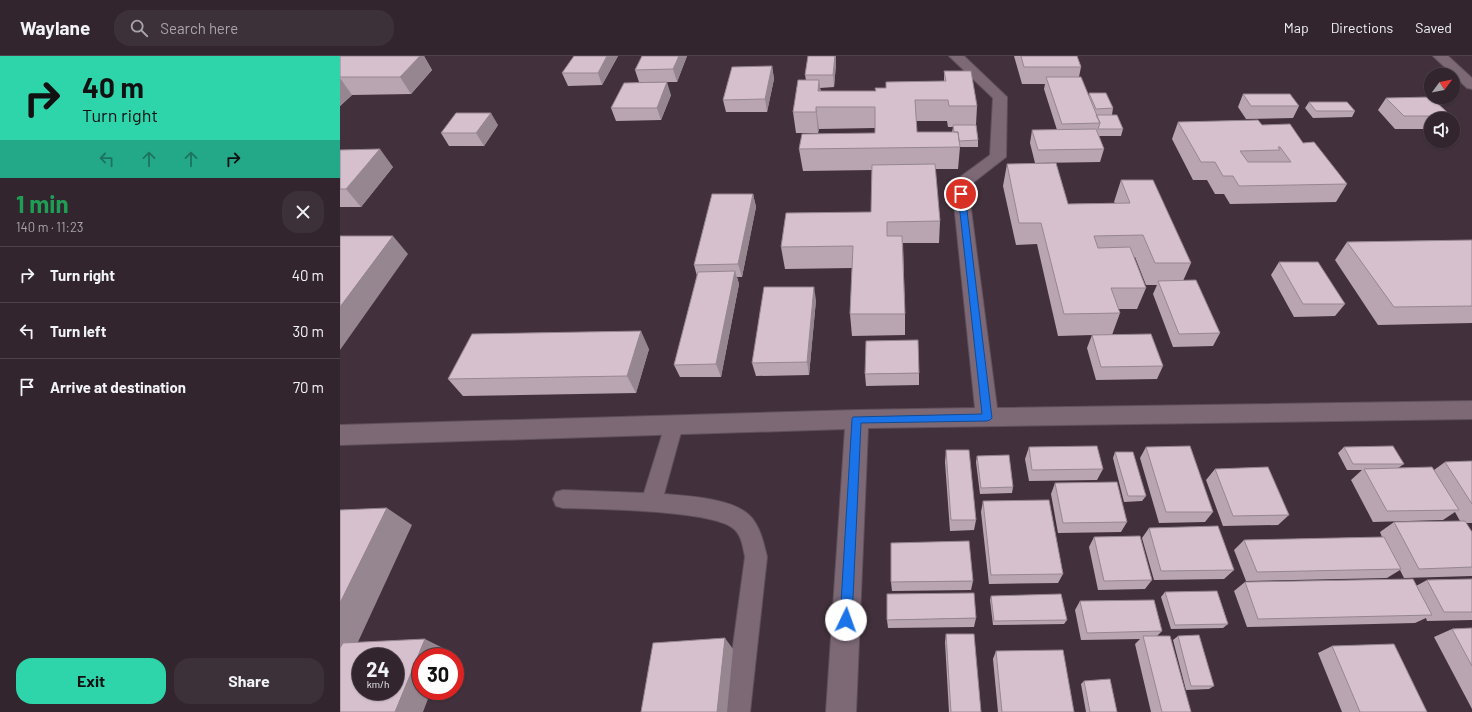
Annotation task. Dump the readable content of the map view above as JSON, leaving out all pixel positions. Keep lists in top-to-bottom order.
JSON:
{
  "north": "top right",
  "page": {
    "header": "Waylane",
    "search": "Search here",
    "nav": ["Map", "Directions", "Saved"],
    "turn": ["40 m", "Turn right"],
    "heading": ["1 min", "140 m · 11:23"],
    "list": [
      {
        "name": "Turn right",
        "value": "40 m"
      },
      {
        "name": "Turn left",
        "value": "30 m"
      },
      {
        "name": "Arrive at destination",
        "value": "70 m"
      }
    ],
    "speed": "24 km/h",
    "limit": "30",
    "buttons": ["Exit", "Share"]
  }
}
